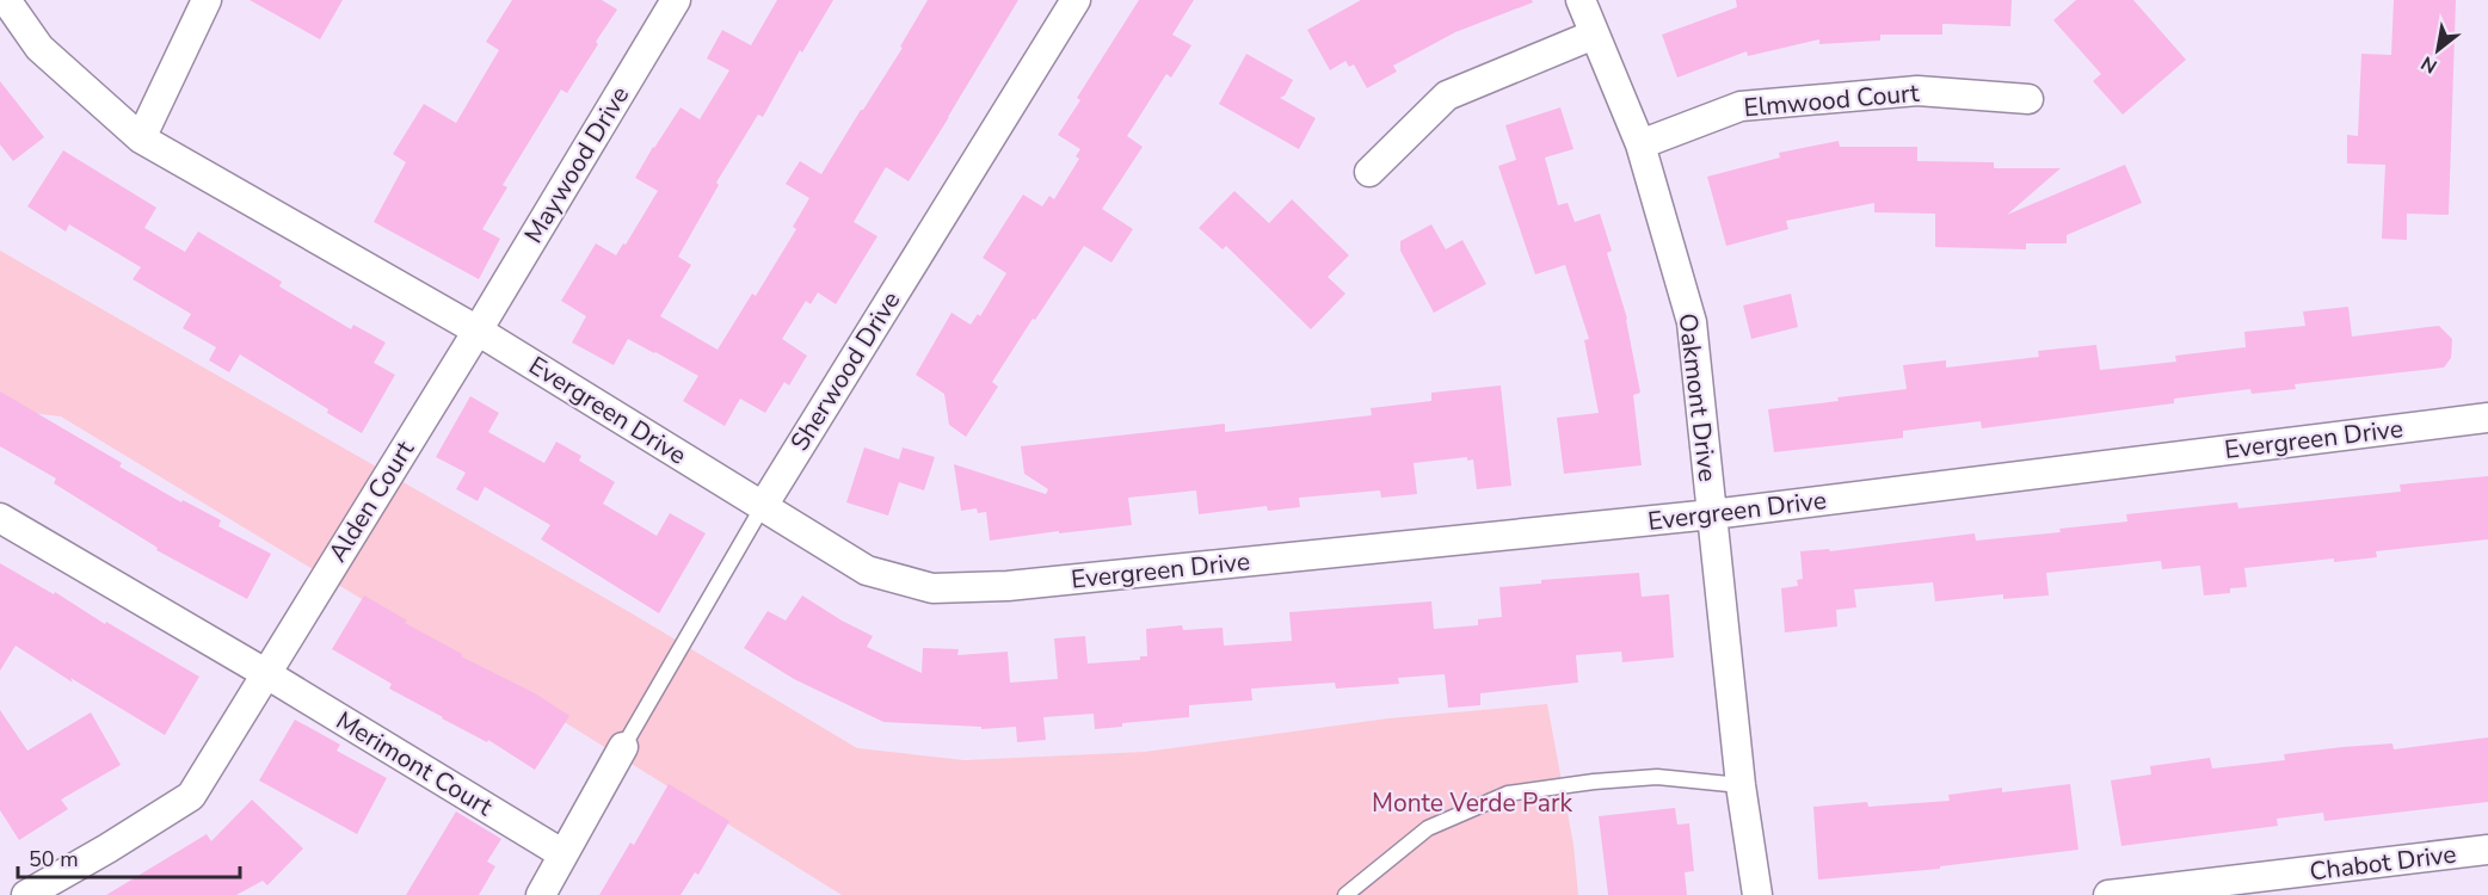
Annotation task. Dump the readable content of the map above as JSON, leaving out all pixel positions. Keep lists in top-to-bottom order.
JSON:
{
  "streets": {
    "street": [
      "Elmwood Court",
      "Maywood Drive",
      "Sherwood Drive",
      "Oakmont Drive",
      "Evergreen Drive",
      "Alden Court",
      "Merimont Court",
      "Chabot Drive"
    ]
  },
  "crossings": [
    ["Elmwood Court", "Oakmont Drive"],
    ["Maywood Drive", "Evergreen Drive"],
    ["Maywood Drive", "Alden Court"],
    ["Sherwood Drive", "Evergreen Drive"],
    ["Oakmont Drive", "Evergreen Drive"],
    ["Evergreen Drive", "Alden Court"],
    ["Alden Court", "Merimont Court"]
  ],
  "parks": ["Monte Verde Park"],
  "scale_bar": "50 m",
  "north": "bottom left"
}
